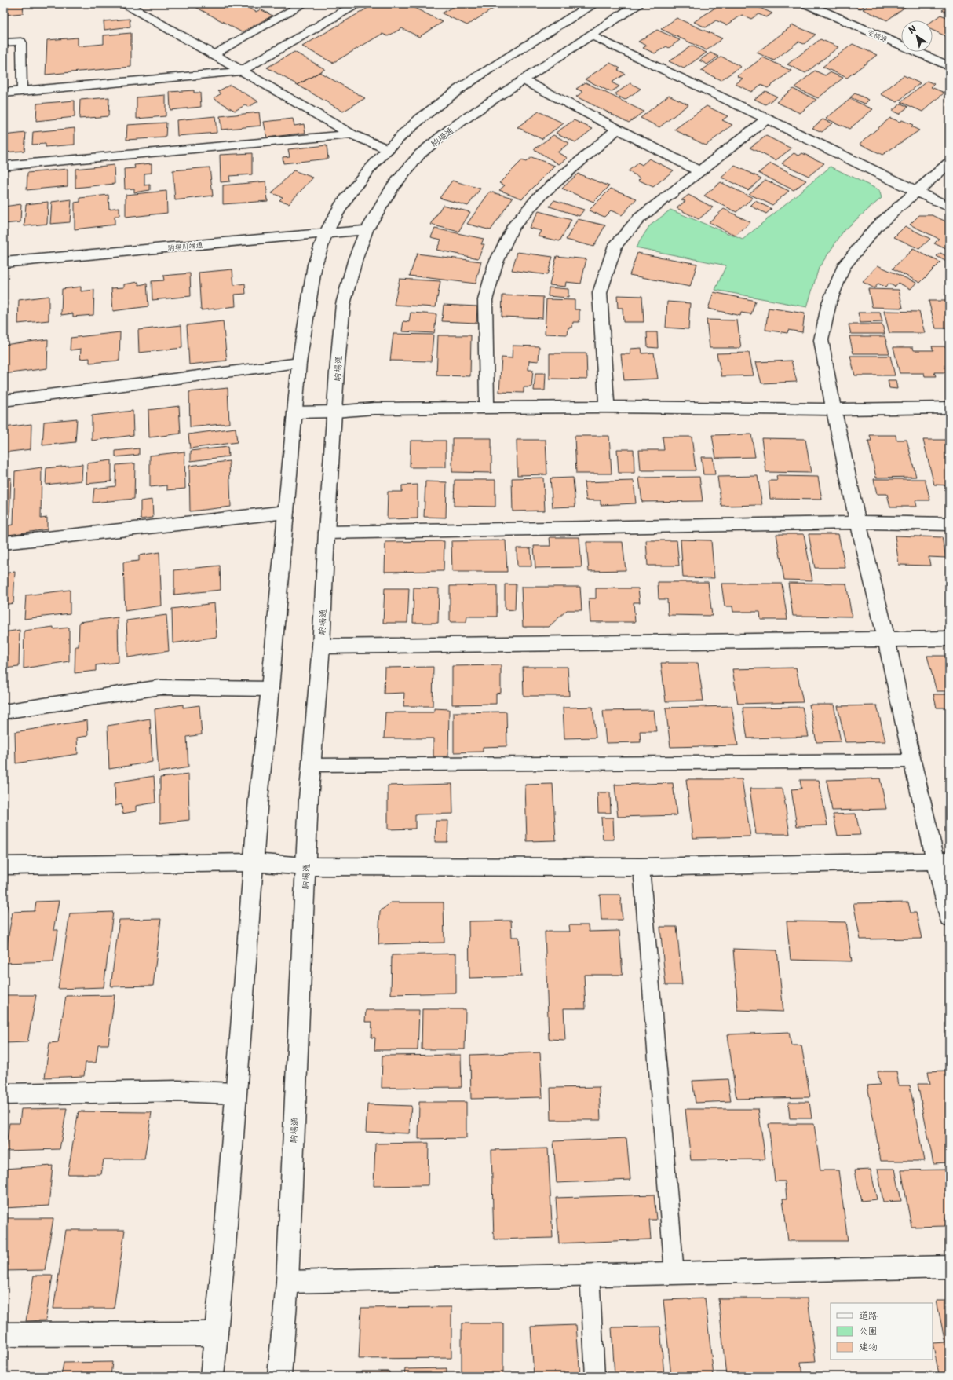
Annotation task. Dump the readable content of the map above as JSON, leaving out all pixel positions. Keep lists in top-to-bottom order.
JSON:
{
  "streets": {
    "street": ["宝橋通", "駒場通", "駒場川端通"]
  },
  "crossings": [
    ["駒場通", "駒場川端通"]
  ],
  "legend": ["道路", "公園", "建物"],
  "north": "top left"
}
